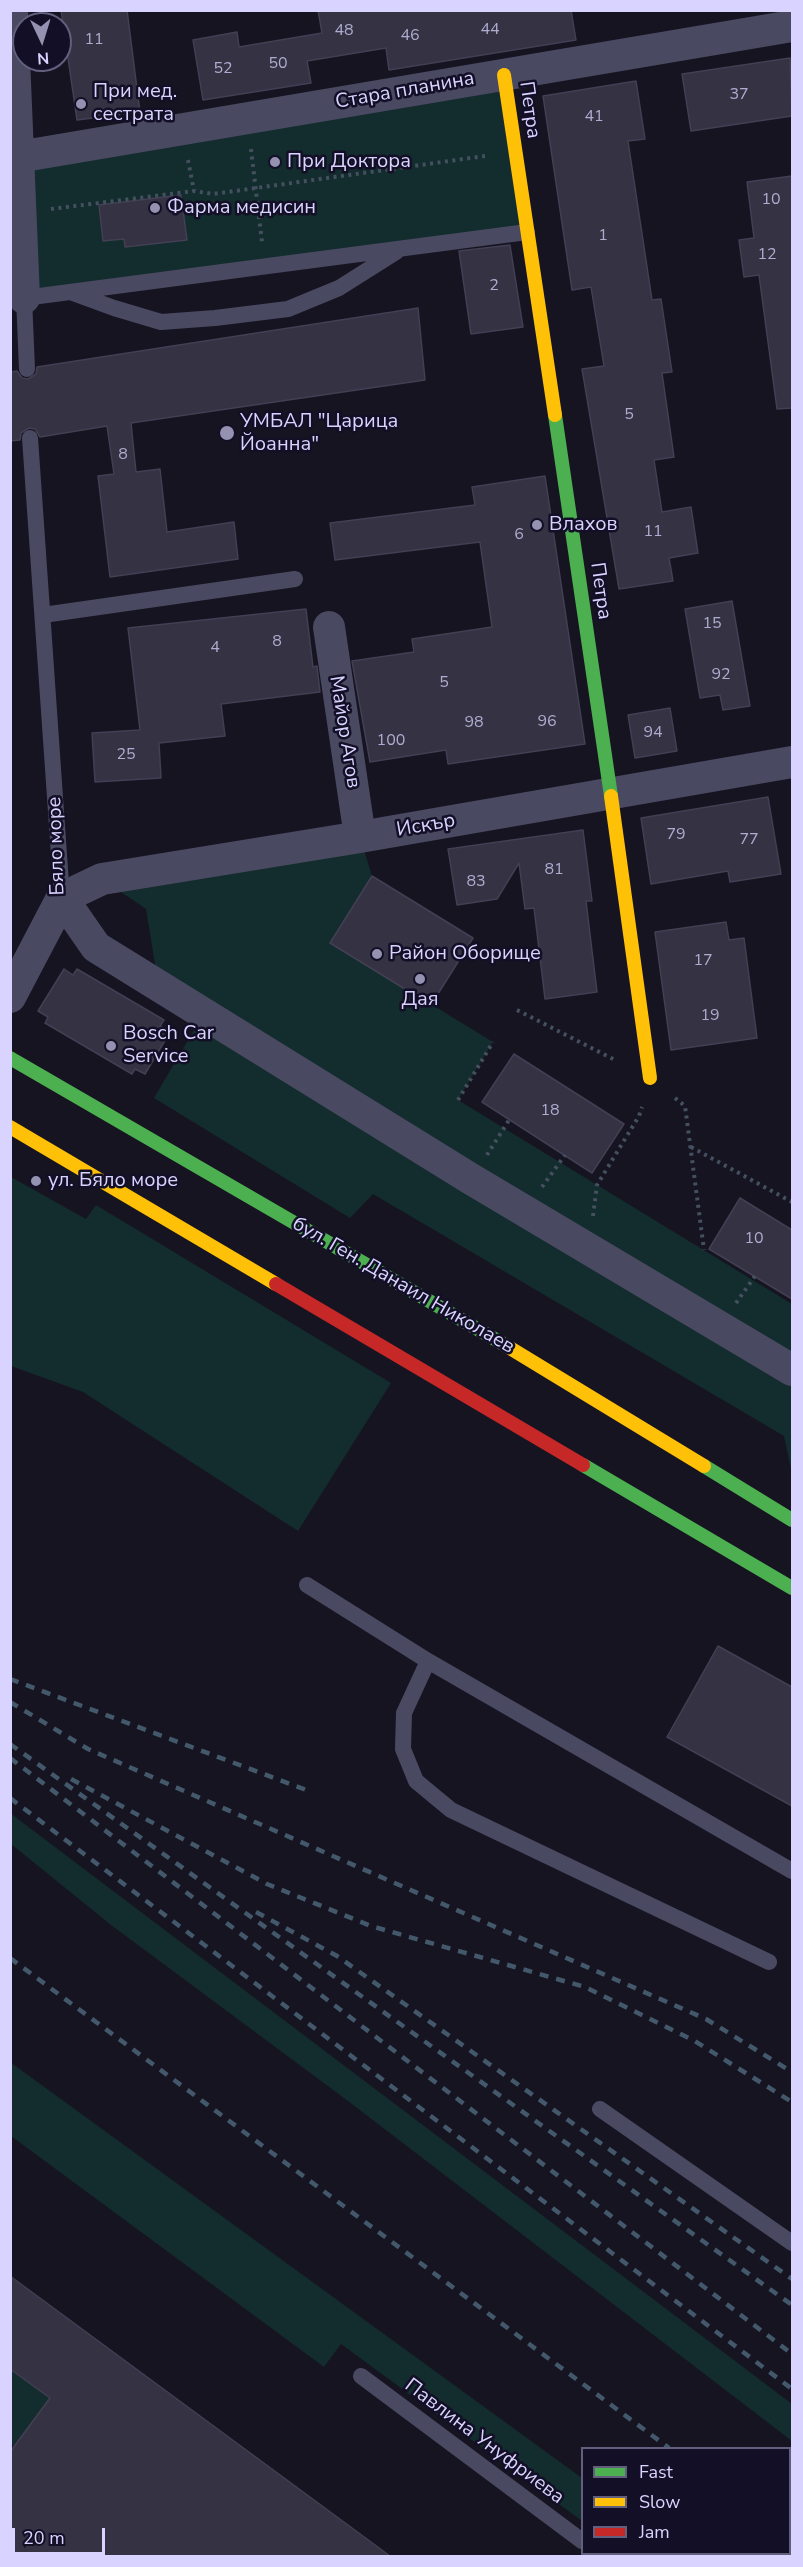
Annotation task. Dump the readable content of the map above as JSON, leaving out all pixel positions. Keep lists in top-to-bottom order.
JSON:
{
  "streets": {
    "main road": ["Петра", "бул. Ген. Данаил Николаев"],
    "street": [
      "Стара планина",
      "Майор Агов",
      "Искър",
      "Бяло море"
    ],
    "lane": ["Павлина Унуфриева"]
  },
  "crossings": [
    ["Стара планина", "Петра"],
    ["Петра", "Искър"],
    ["Майор Агов", "Искър"],
    ["Искър", "Бяло море"]
  ],
  "places": [
    "При мед. сестрата",
    "При Доктора",
    "Фарма медисин",
    "УМБАЛ \"Царица Йоанна\"",
    "Влахов",
    "Район Оборище",
    "Дая",
    "Bosch Car Service",
    "ул. Бяло море"
  ],
  "house_numbers": [
    "44",
    "48",
    "46",
    "11",
    "50",
    "52",
    "37",
    "41",
    "10",
    "1",
    "12",
    "2",
    "5",
    "8",
    "11",
    "6",
    "15",
    "8",
    "4",
    "92",
    "5",
    "96",
    "98",
    "94",
    "100",
    "25",
    "79",
    "77",
    "81",
    "83",
    "17",
    "19",
    "18",
    "10"
  ],
  "legend": ["Fast", "Slow", "Jam"],
  "scale_bar": "20 m",
  "north": "bottom"
}
